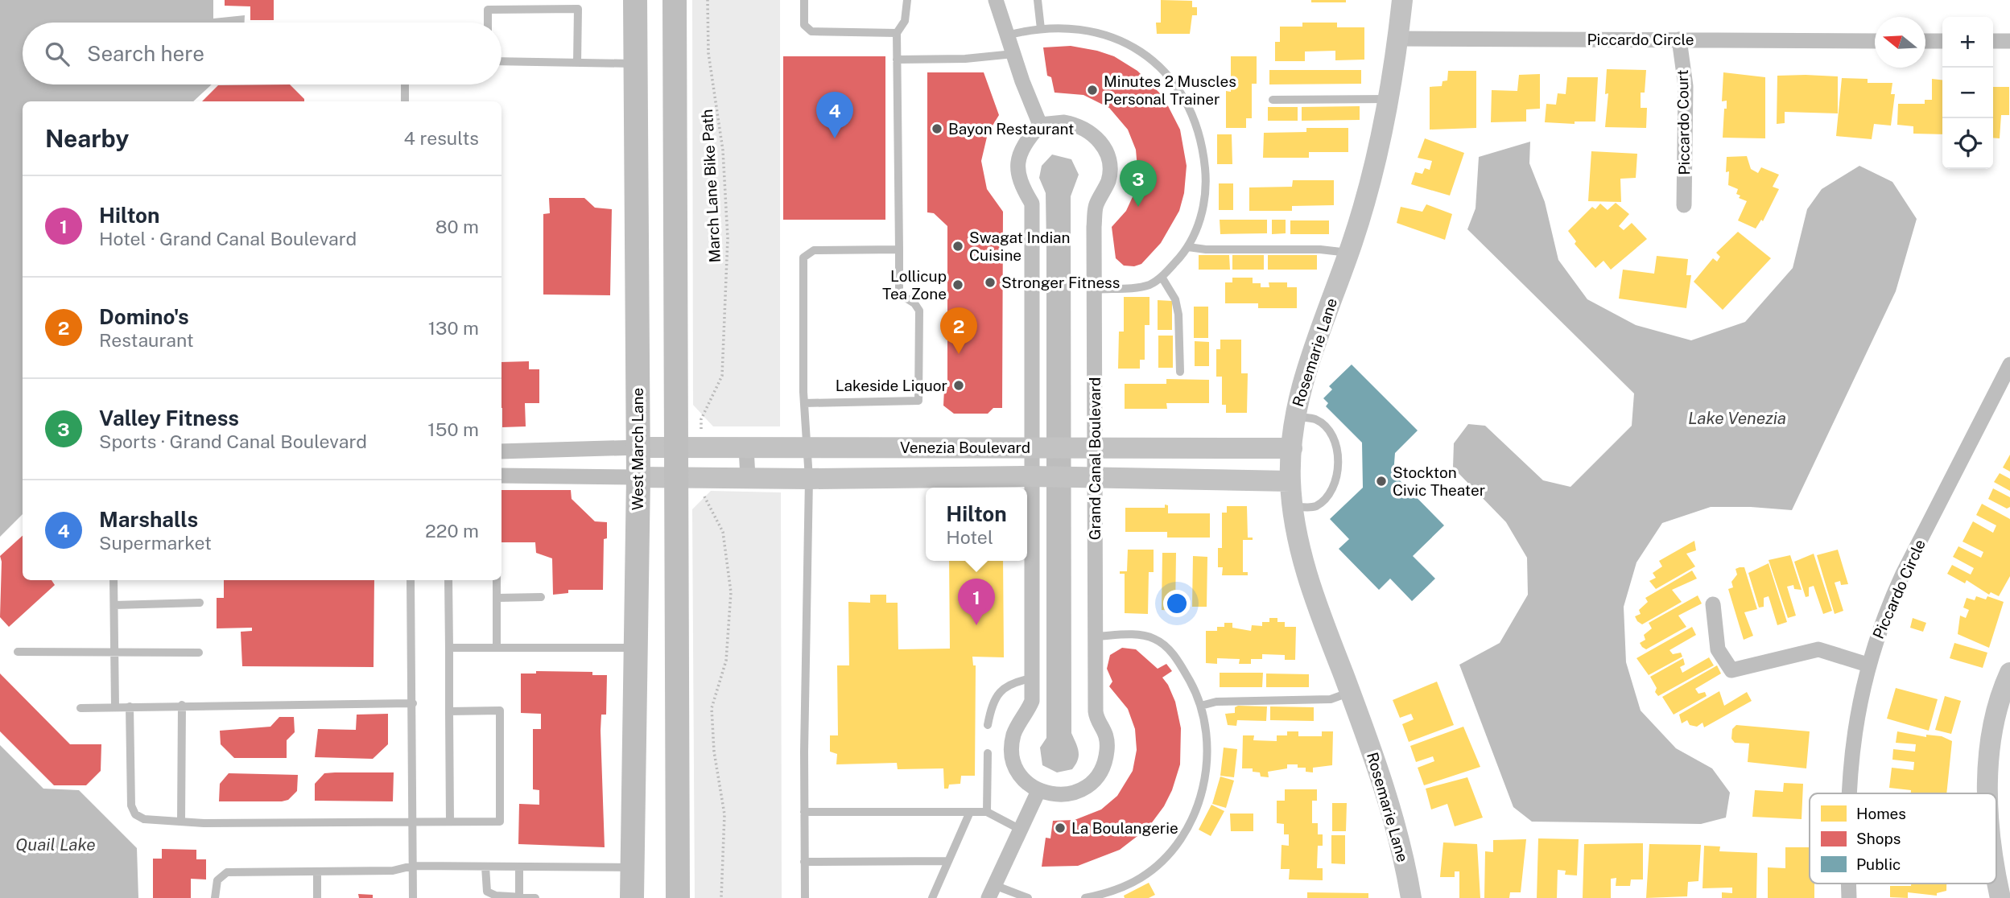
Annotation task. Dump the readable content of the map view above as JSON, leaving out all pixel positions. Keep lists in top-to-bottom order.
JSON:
{
  "streets": {
    "main road": ["West March Lane"],
    "street": [
      "Piccardo Circle",
      "Piccardo Court",
      "Rosemarie Lane",
      "Venezia Boulevard",
      "Grand Canal Boulevard"
    ],
    "path": ["March Lane Bike Path"]
  },
  "crossings": [
    ["Piccardo Circle", "Piccardo Court"],
    ["Piccardo Circle", "Rosemarie Lane"],
    ["Rosemarie Lane", "Venezia Boulevard"],
    ["Venezia Boulevard", "West March Lane"],
    ["Venezia Boulevard", "Grand Canal Boulevard"]
  ],
  "water": ["Lake Venezia", "Quail Lake"],
  "places": [
    "Minutes 2 Muscles Personal Trainer",
    "Bayon Restaurant",
    "Swagat Indian Cuisine",
    "Stronger Fitness",
    "Lollicup Tea Zone",
    "Lakeside Liquor",
    "Stockton Civic Theater",
    "La Boulangerie"
  ],
  "legend": ["Homes", "Shops", "Public"],
  "north": "left",
  "page": {
    "map_buttons": ["+", "−"],
    "search": "Search here",
    "pins": [
      "4",
      "3",
      "2",
      "1"
    ],
    "heading": ["Nearby", "4 results"],
    "list": [
      {
        "mark": "1",
        "name": "Hilton",
        "note": "Hotel · Grand Canal Boulevard",
        "value": "80 m"
      },
      {
        "mark": "2",
        "name": "Domino's",
        "note": "Restaurant",
        "value": "130 m"
      },
      {
        "mark": "3",
        "name": "Valley Fitness",
        "note": "Sports · Grand Canal Boulevard",
        "value": "150 m"
      },
      {
        "mark": "4",
        "name": "Marshalls",
        "note": "Supermarket",
        "value": "220 m"
      }
    ],
    "popup": ["Hilton", "Hotel"]
  }
}
